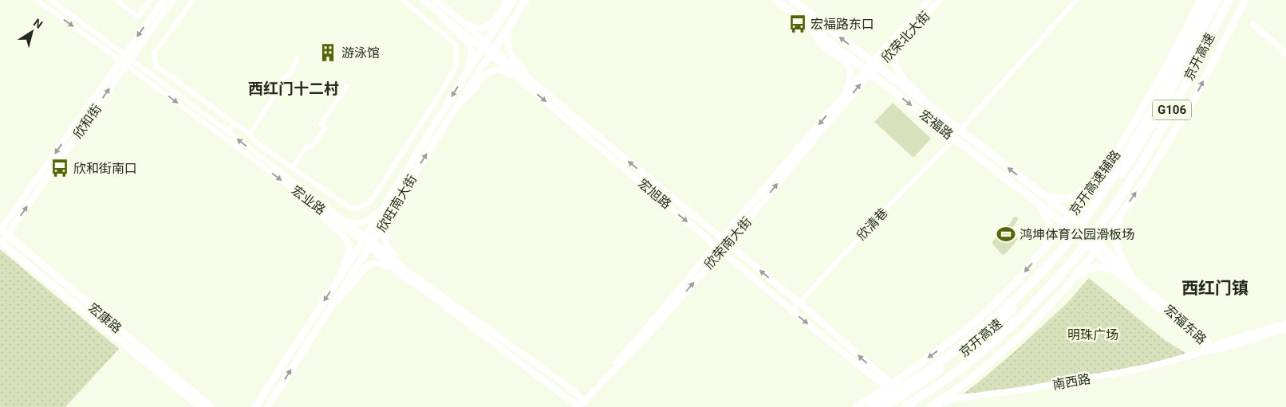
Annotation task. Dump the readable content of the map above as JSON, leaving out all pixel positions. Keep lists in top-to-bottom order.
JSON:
{
  "streets": {
    "highway": ["京开高速", "G106"],
    "main road": [
      "宏福路",
      "京开高速辅路",
      "欣旺南大街",
      "宏康路",
      "宏福东路"
    ],
    "street": [
      "欣荣北大街",
      "欣和街",
      "宏旭路",
      "宏业路",
      "欣清巷",
      "欣荣南大街",
      "南西路"
    ]
  },
  "crossings": [
    ["欣荣北大街", "宏福路"],
    ["欣荣北大街", "欣荣南大街"],
    ["欣和街", "宏业路"],
    ["欣和街", "宏康路"],
    ["宏福路", "京开高速辅路"],
    ["宏福路", "欣清巷"],
    ["宏福路", "欣荣南大街"],
    ["宏福路", "宏福东路"],
    ["京开高速辅路", "宏旭路"],
    ["宏旭路", "欣旺南大街"],
    ["宏旭路", "欣清巷"],
    ["宏旭路", "欣荣南大街"],
    ["宏业路", "欣旺南大街"],
    ["宏业路", "欣荣南大街"],
    ["宏福东路", "南西路"]
  ],
  "districts": ["西红门十二村", "西红门镇"],
  "parks": ["明珠广场"],
  "places": {
    "bus stop": ["宏福路东口", "欣和街南口"],
    "building": ["游泳馆"],
    "sports": ["鸿坤体育公园滑板场"]
  },
  "north": "top right"
}
